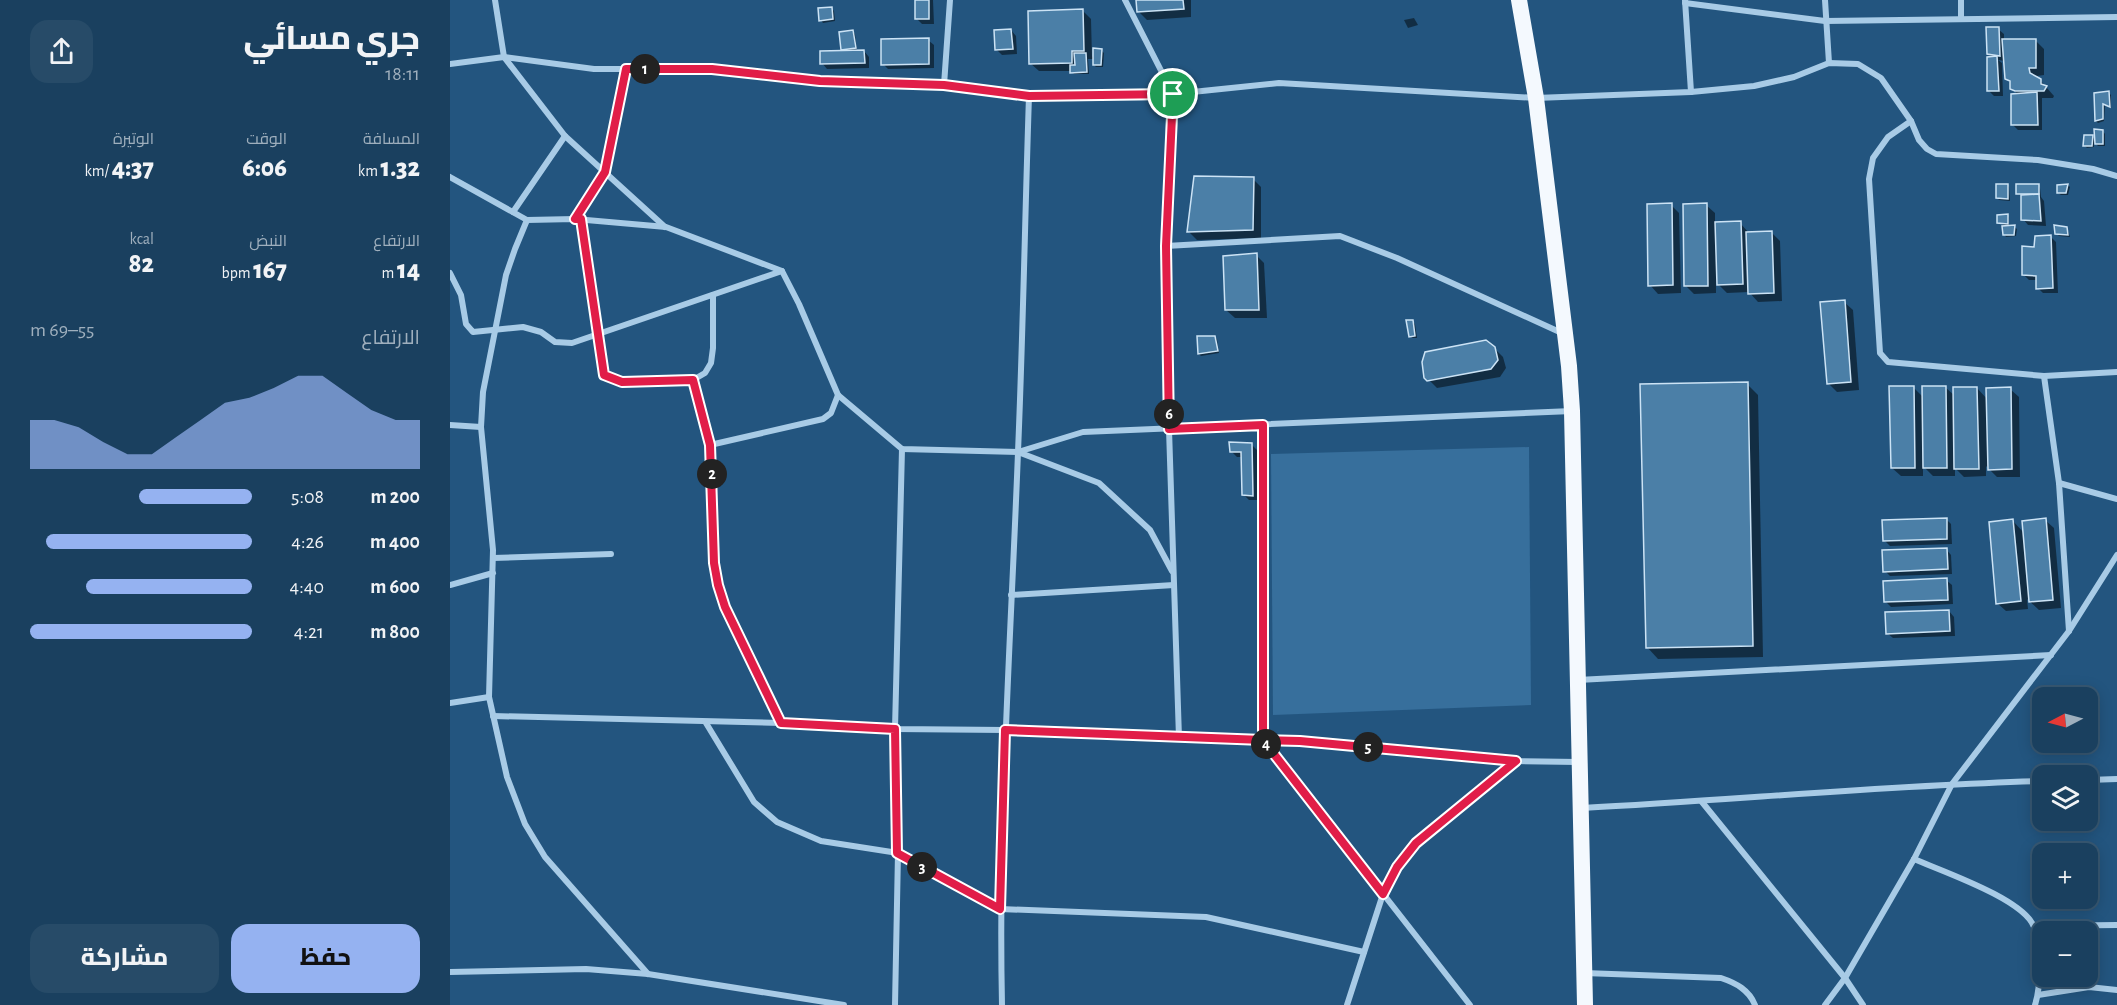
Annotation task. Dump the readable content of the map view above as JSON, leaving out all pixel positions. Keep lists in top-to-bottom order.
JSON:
{
  "north": "left",
  "page": {
    "heading": ["جري مسائي", "18:11"],
    "pins": [
      "1",
      "6",
      "2",
      "4",
      "5",
      "3"
    ],
    "stats": [
      ["المسافة", "1.32 km"],
      ["الوقت", "6:06"],
      ["الوتيرة", "4:37 /km"],
      ["الارتفاع", "14 m"],
      ["النبض", "167 bpm"],
      ["kcal", "82"]
    ],
    "chart": ["الارتفاع", "55–69 m"],
    "list": [
      {
        "name": "200 m",
        "note": "5:08"
      },
      {
        "name": "400 m",
        "note": "4:26"
      },
      {
        "name": "600 m",
        "note": "4:40"
      },
      {
        "name": "800 m",
        "note": "4:21"
      }
    ],
    "map_buttons": ["+", "−"],
    "buttons": ["حفظ", "مشاركة"]
  }
}
